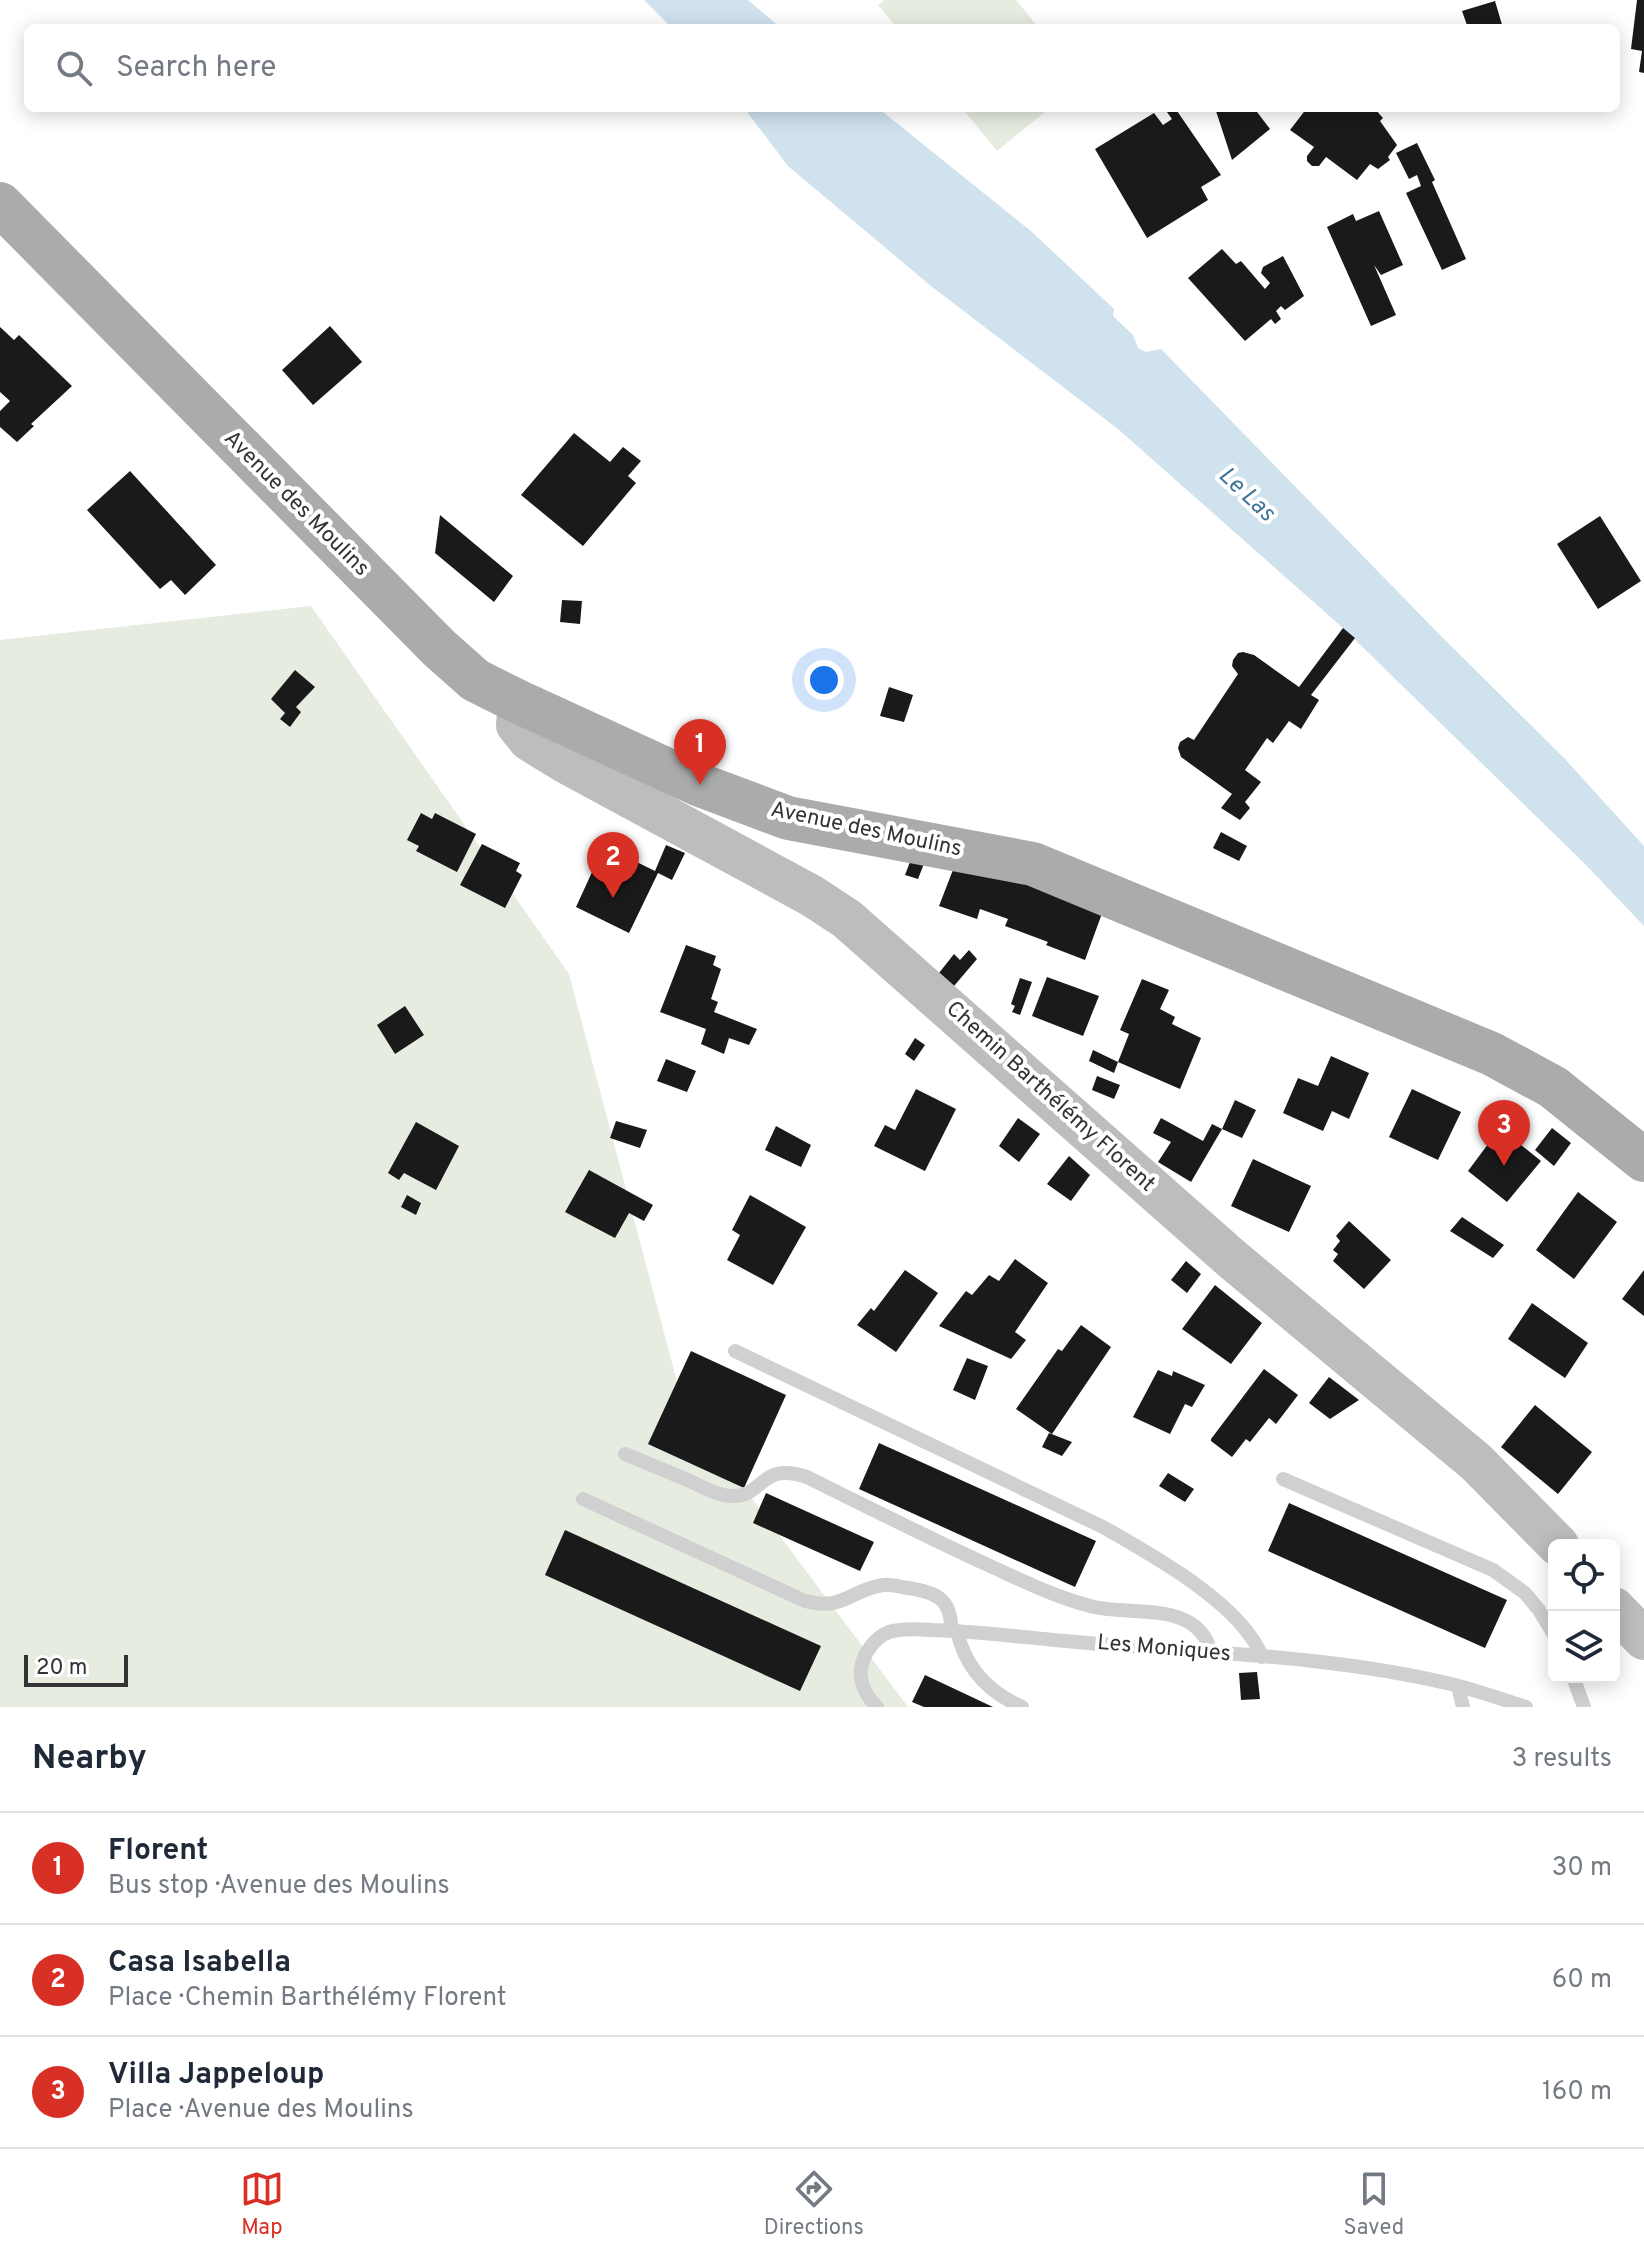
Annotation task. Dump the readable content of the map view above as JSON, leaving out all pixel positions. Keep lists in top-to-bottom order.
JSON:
{
  "streets": {
    "main road": ["Avenue des Moulins"],
    "street": ["Chemin Barthélémy Florent"],
    "lane": ["Les Moniques"]
  },
  "crossings": [
    ["Avenue des Moulins", "Chemin Barthélémy Florent"]
  ],
  "water": ["Le Las"],
  "scale_bar": "20 m",
  "page": {
    "search": "Search here",
    "pins": ["1", "2", "3"],
    "scale": "20 m",
    "heading": ["Nearby", "3 results"],
    "list": [
      {
        "mark": "1",
        "name": "Florent",
        "note": "Bus stop · Avenue des Moulins",
        "value": "30 m"
      },
      {
        "mark": "2",
        "name": "Casa Isabella",
        "note": "Place · Chemin Barthélémy Florent",
        "value": "60 m"
      },
      {
        "mark": "3",
        "name": "Villa Jappeloup",
        "note": "Place · Avenue des Moulins",
        "value": "160 m"
      }
    ],
    "nav": ["Map", "Directions", "Saved"]
  }
}
